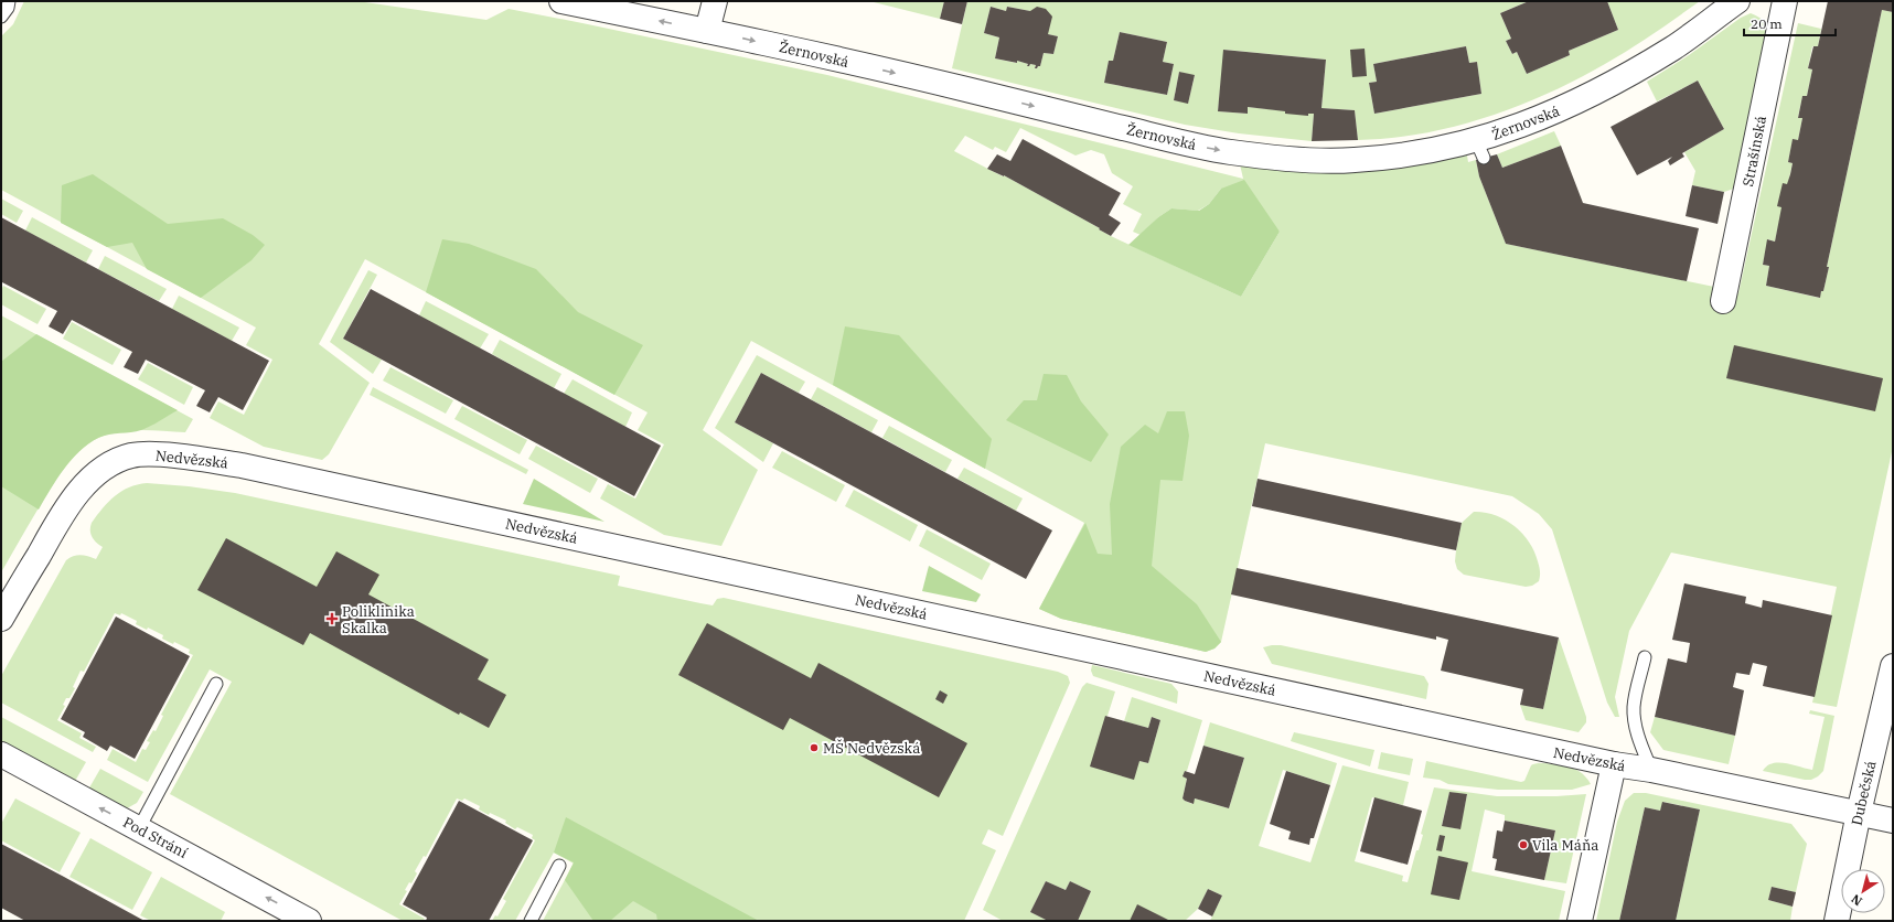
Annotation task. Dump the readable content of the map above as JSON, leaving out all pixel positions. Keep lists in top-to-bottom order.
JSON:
{
  "streets": {
    "street": [
      "Žernovská",
      "Strašínská",
      "Nedvězská",
      "Dubečská",
      "Pod Strání"
    ]
  },
  "crossings": [
    ["Nedvězská", "Dubečská"]
  ],
  "one_way": ["Pod Strání"],
  "places": {
    "health": ["Poliklinika Skalka"],
    "other": ["MŠ Nedvězská", "Vila Máňa"]
  },
  "scale_bar": "20 m",
  "north": "bottom left"
}
